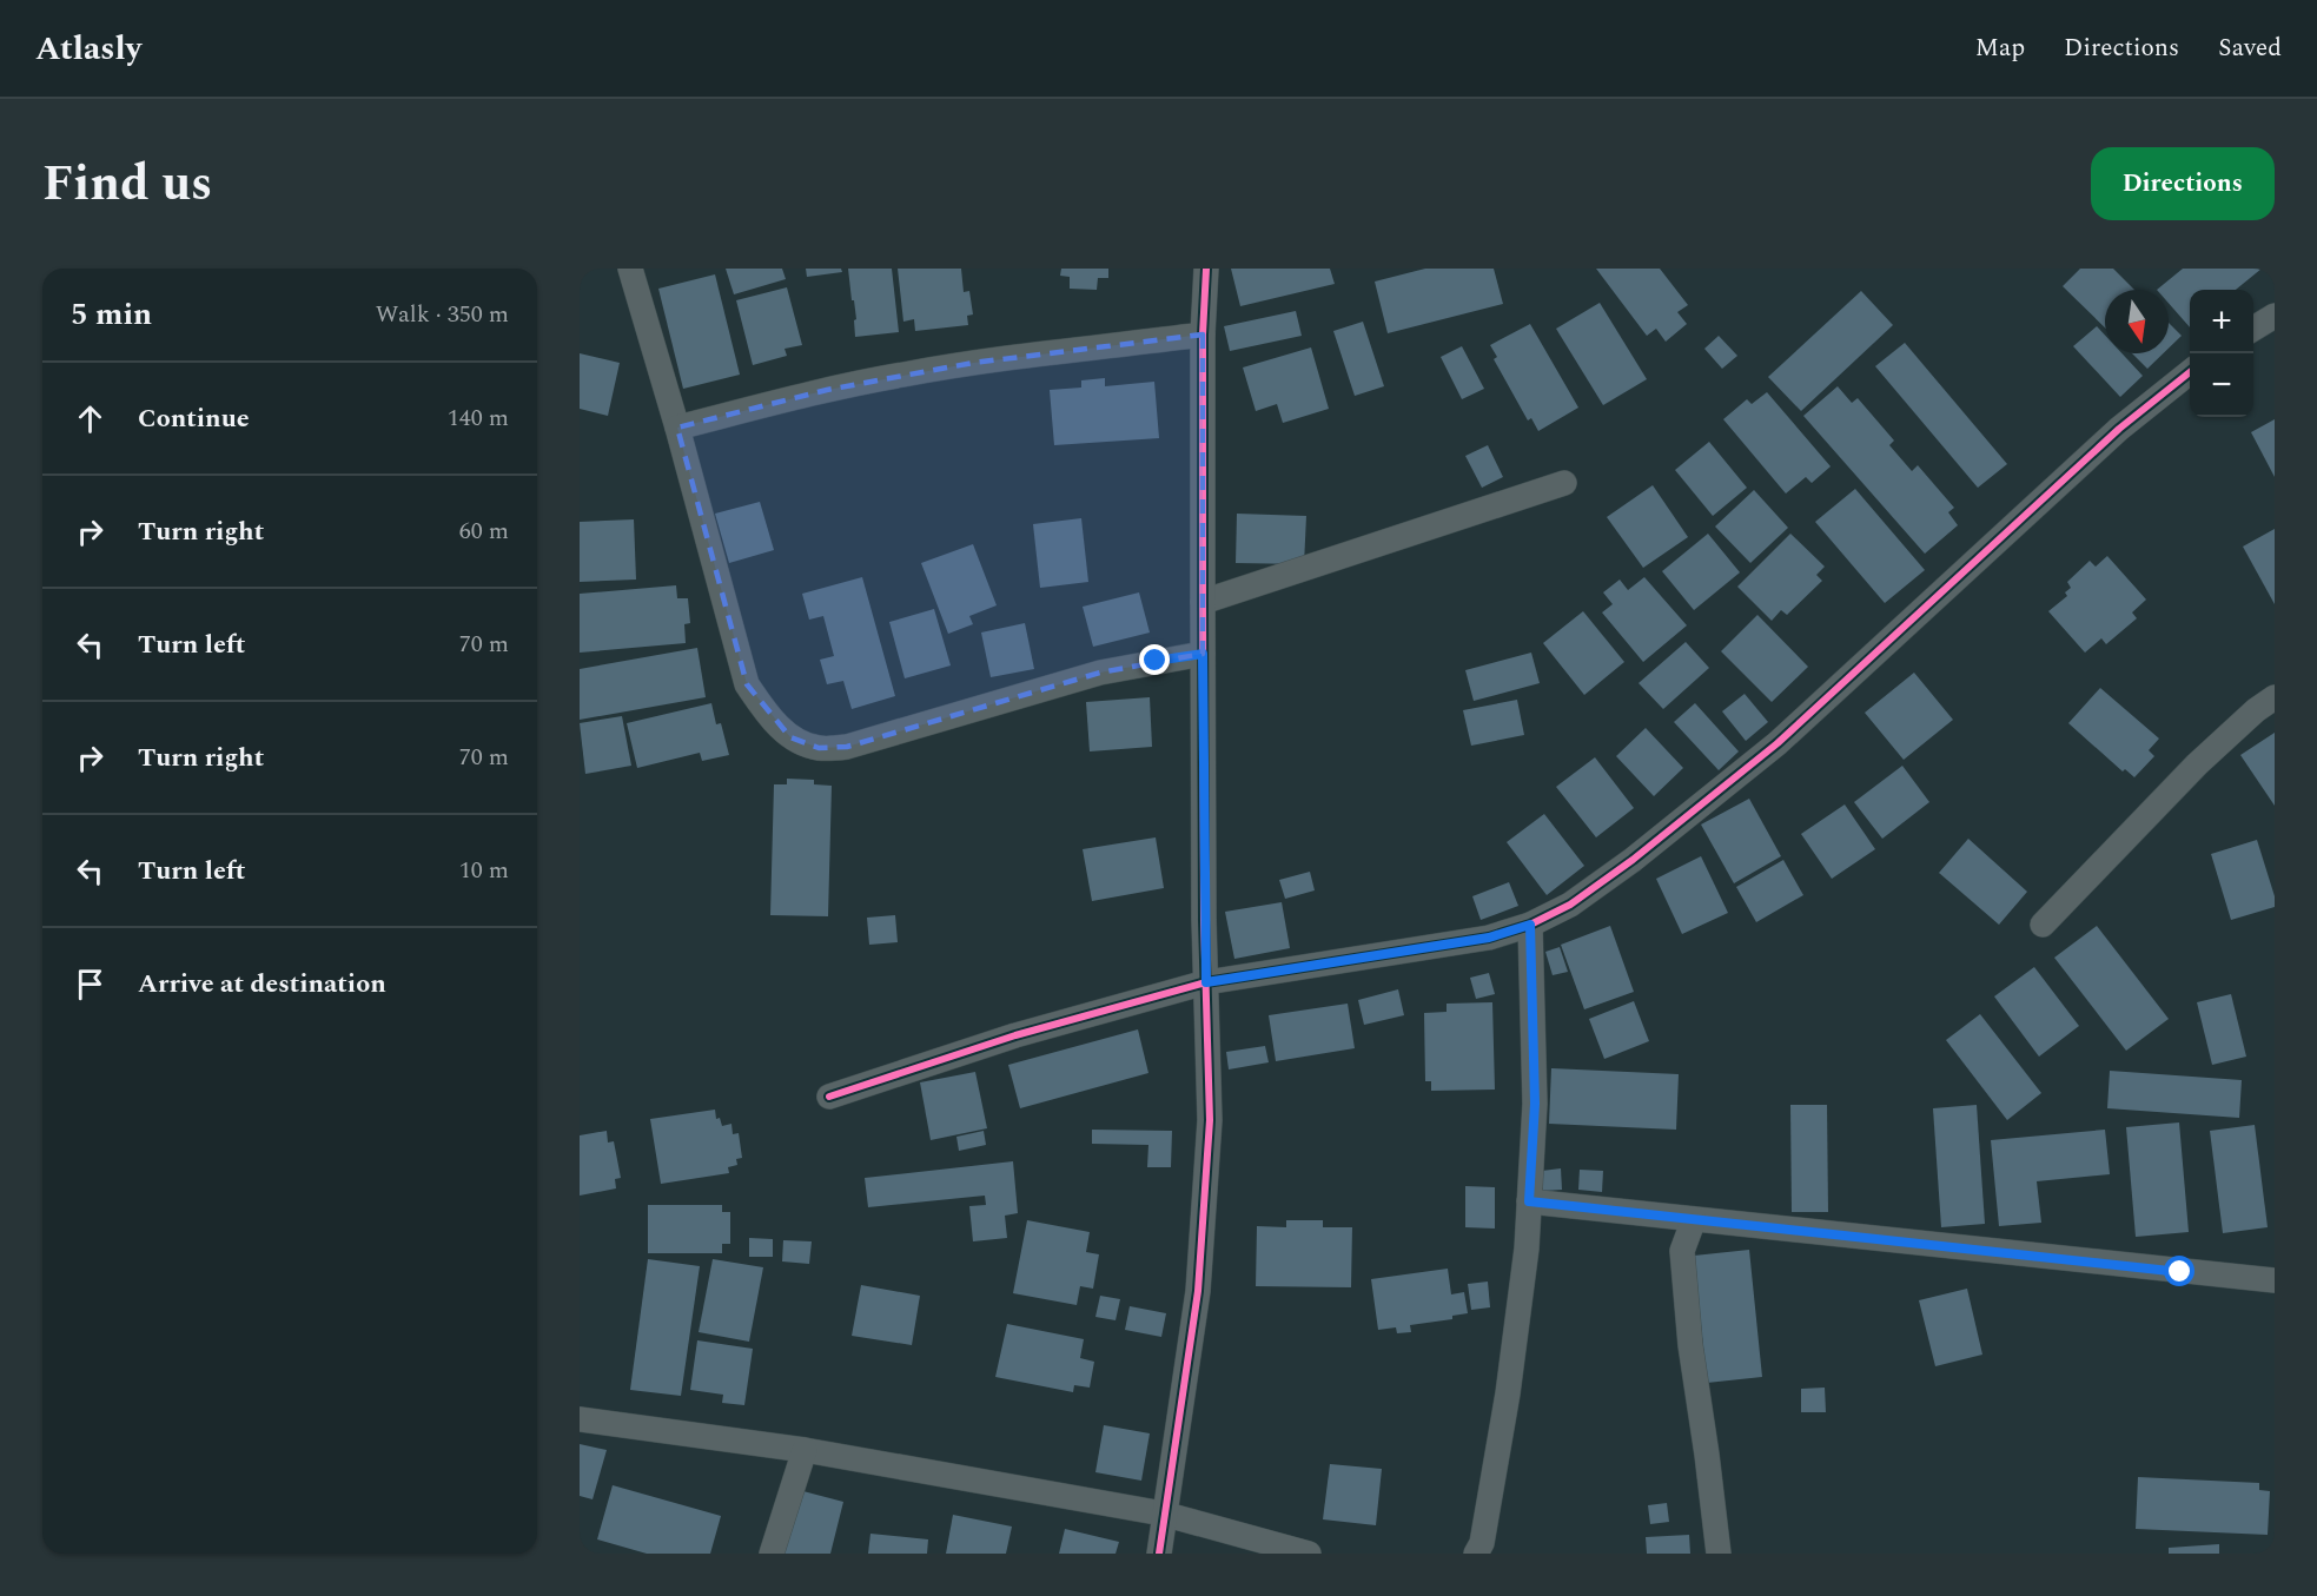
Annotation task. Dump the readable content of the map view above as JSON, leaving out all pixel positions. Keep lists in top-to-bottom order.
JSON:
{
  "north": "bottom",
  "page": {
    "header": "Atlasly",
    "nav": ["Map", "Directions", "Saved"],
    "title": "Find us",
    "buttons": "Directions",
    "heading": ["5 min", "Walk · 350 m"],
    "map_buttons": ["+", "−"],
    "list": [
      ["Continue", "140 m"],
      ["Turn right", "60 m"],
      ["Turn left", "70 m"],
      ["Turn right", "70 m"],
      ["Turn left", "10 m"],
      "Arrive at destination"
    ]
  }
}
